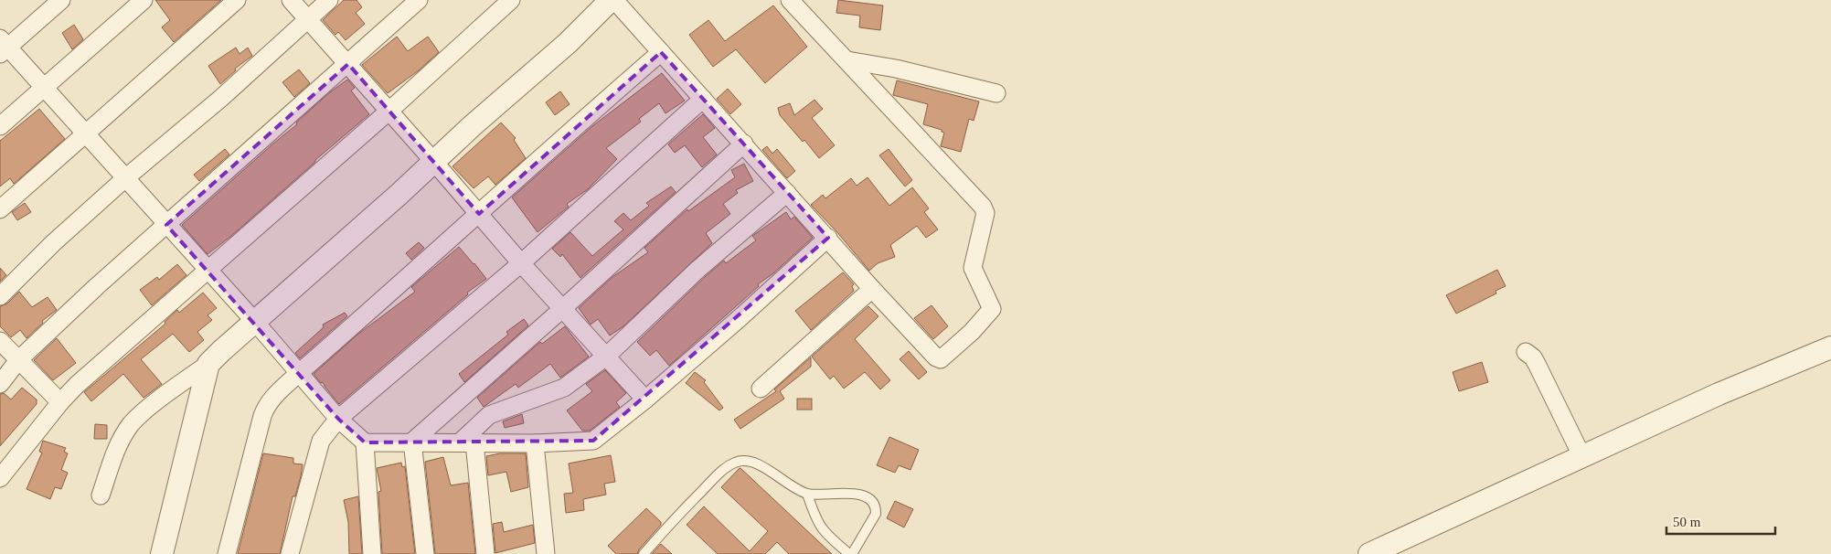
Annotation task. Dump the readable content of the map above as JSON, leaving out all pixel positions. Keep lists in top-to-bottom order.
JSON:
{
  "scale_bar": "50 m"
}
